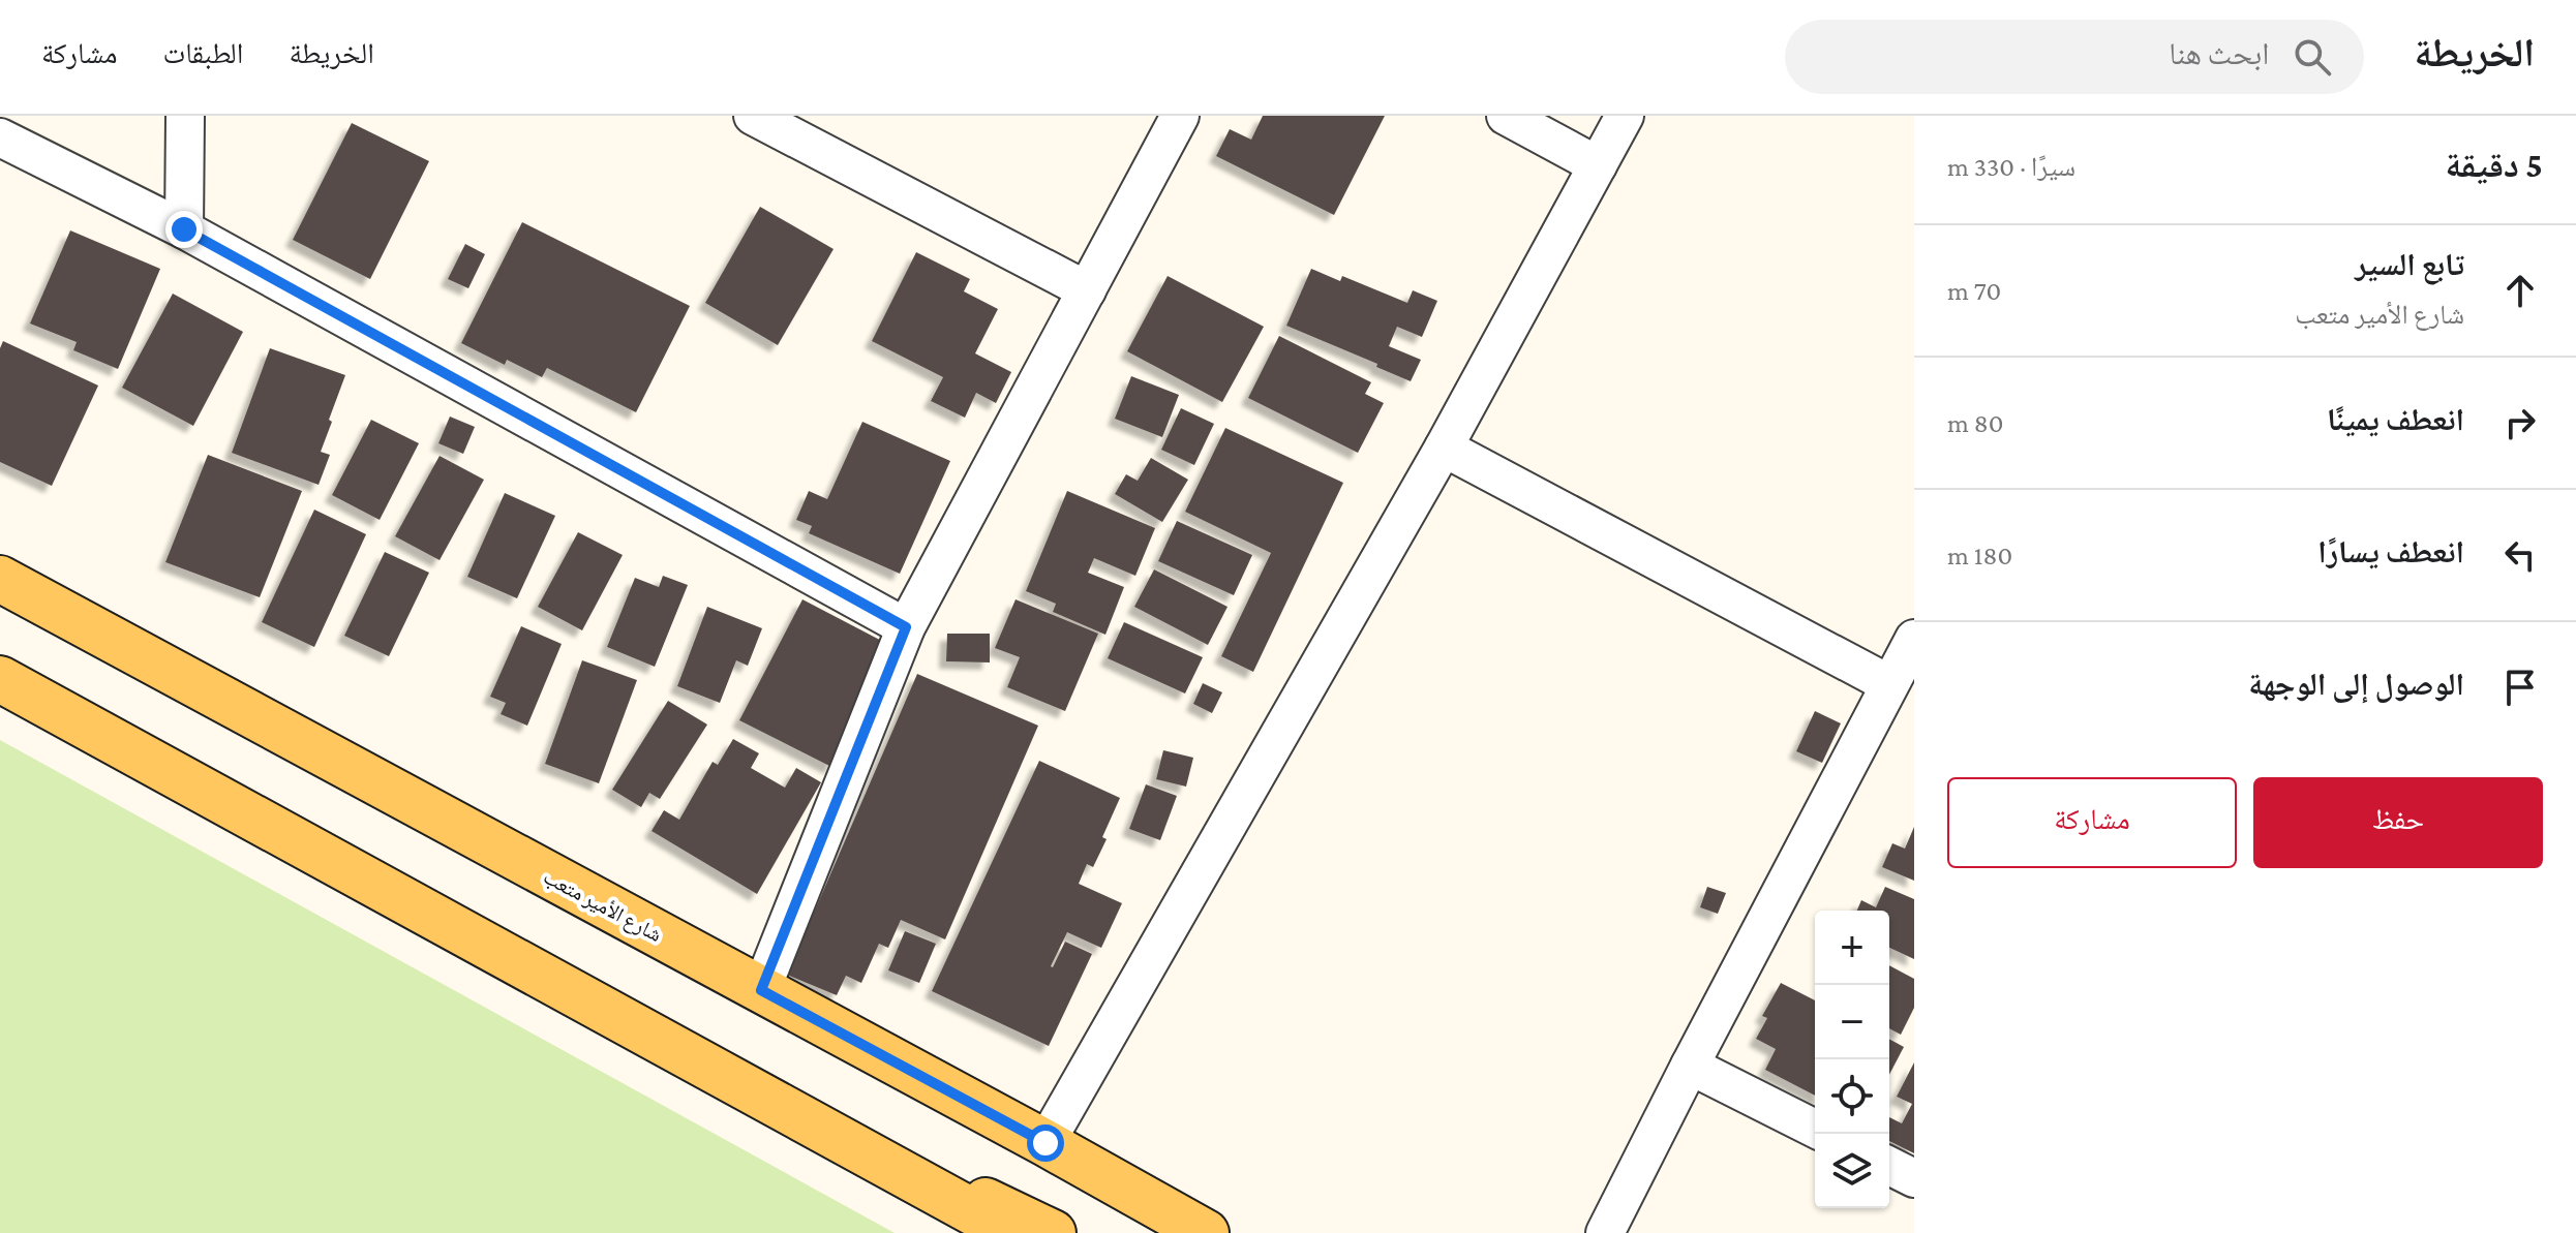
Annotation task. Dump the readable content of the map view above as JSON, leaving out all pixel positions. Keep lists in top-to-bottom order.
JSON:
{
  "streets": {
    "main road": ["شارع الأمير متعب"]
  },
  "page": {
    "header": "الخريطة",
    "search": "ابحث هنا",
    "nav": ["الخريطة", "الطبقات", "مشاركة"],
    "heading": ["5 دقيقة", "سيرًا · 330 m"],
    "list": [
      ["تابع السير", "شارع الأمير متعب", "70 m"],
      ["انعطف يمينًا", "80 m"],
      ["انعطف يسارًا", "180 m"],
      "الوصول إلى الوجهة"
    ],
    "buttons": ["حفظ", "مشاركة"],
    "map_buttons": ["+", "−"]
  }
}
